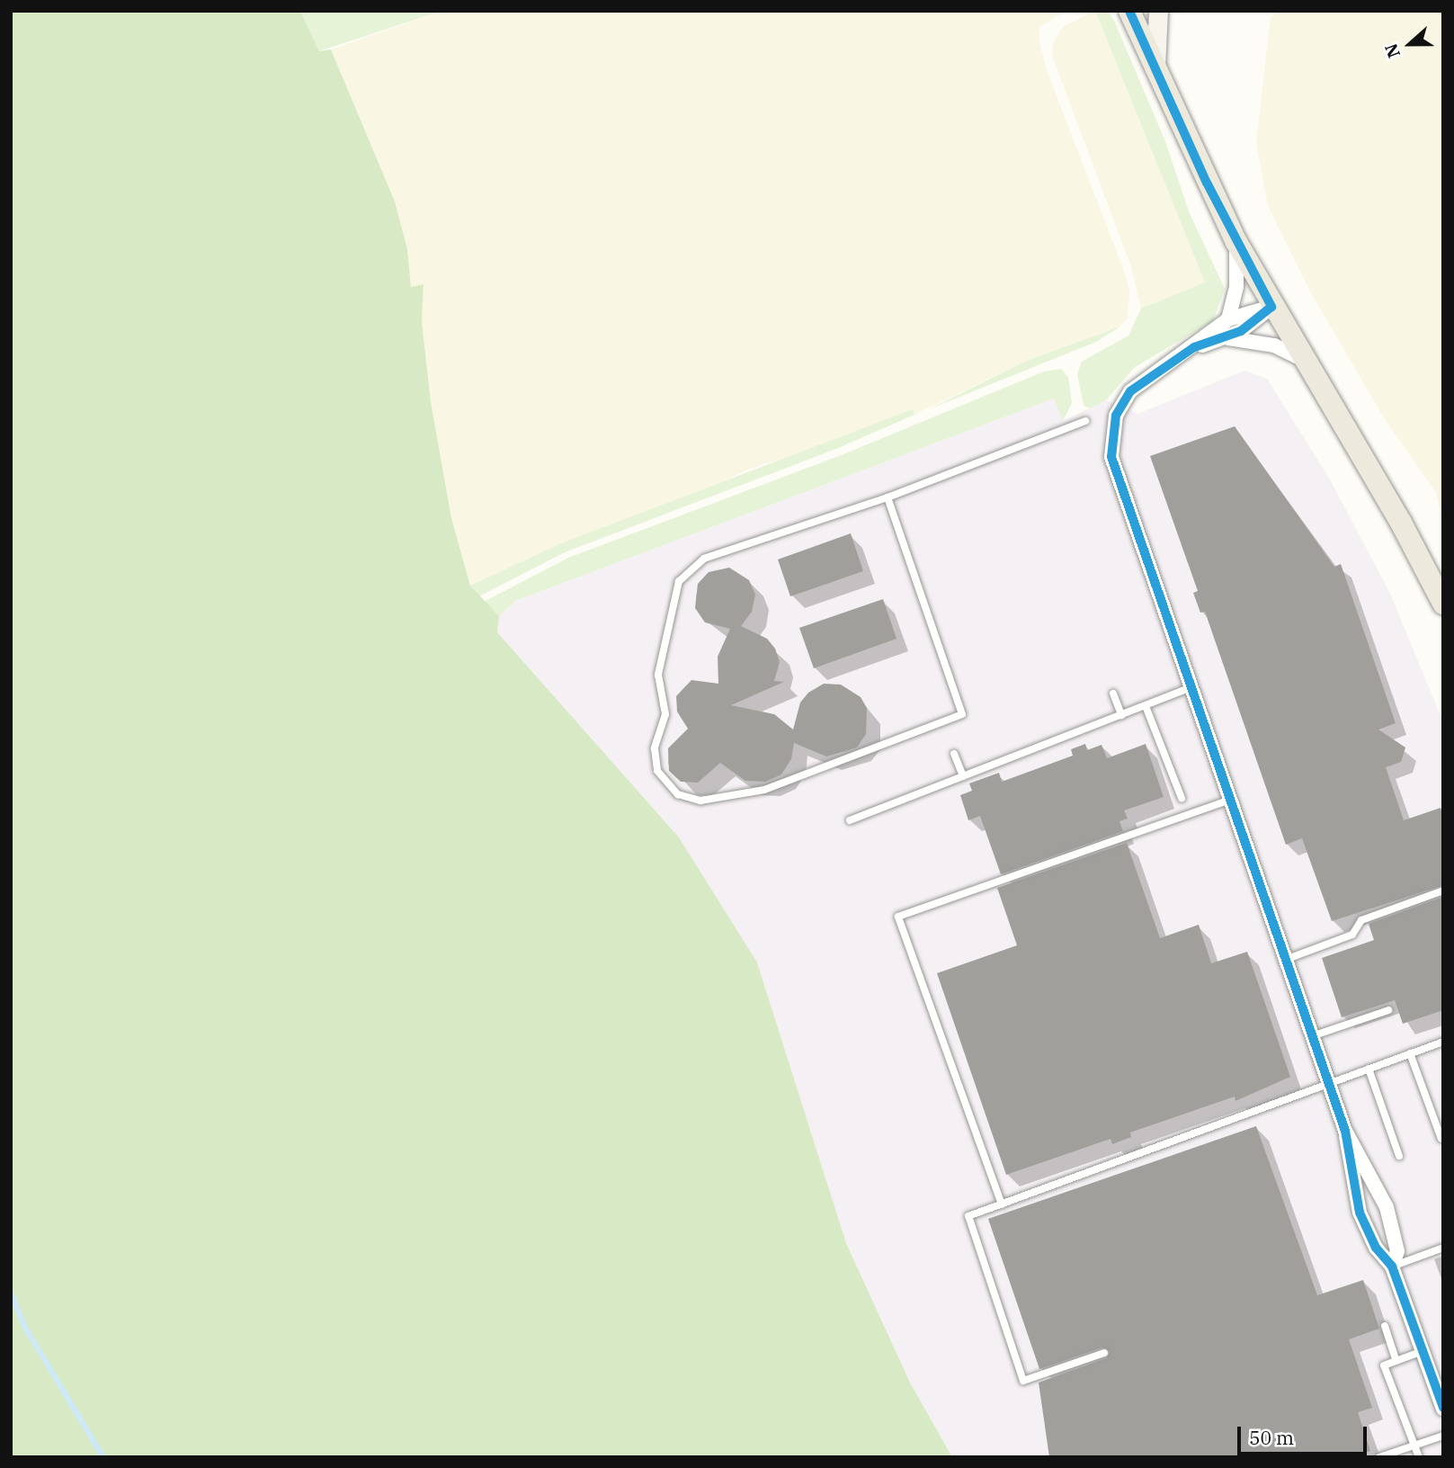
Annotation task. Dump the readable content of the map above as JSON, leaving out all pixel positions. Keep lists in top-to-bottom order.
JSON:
{
  "scale_bar": "50 m",
  "north": "left"
}
